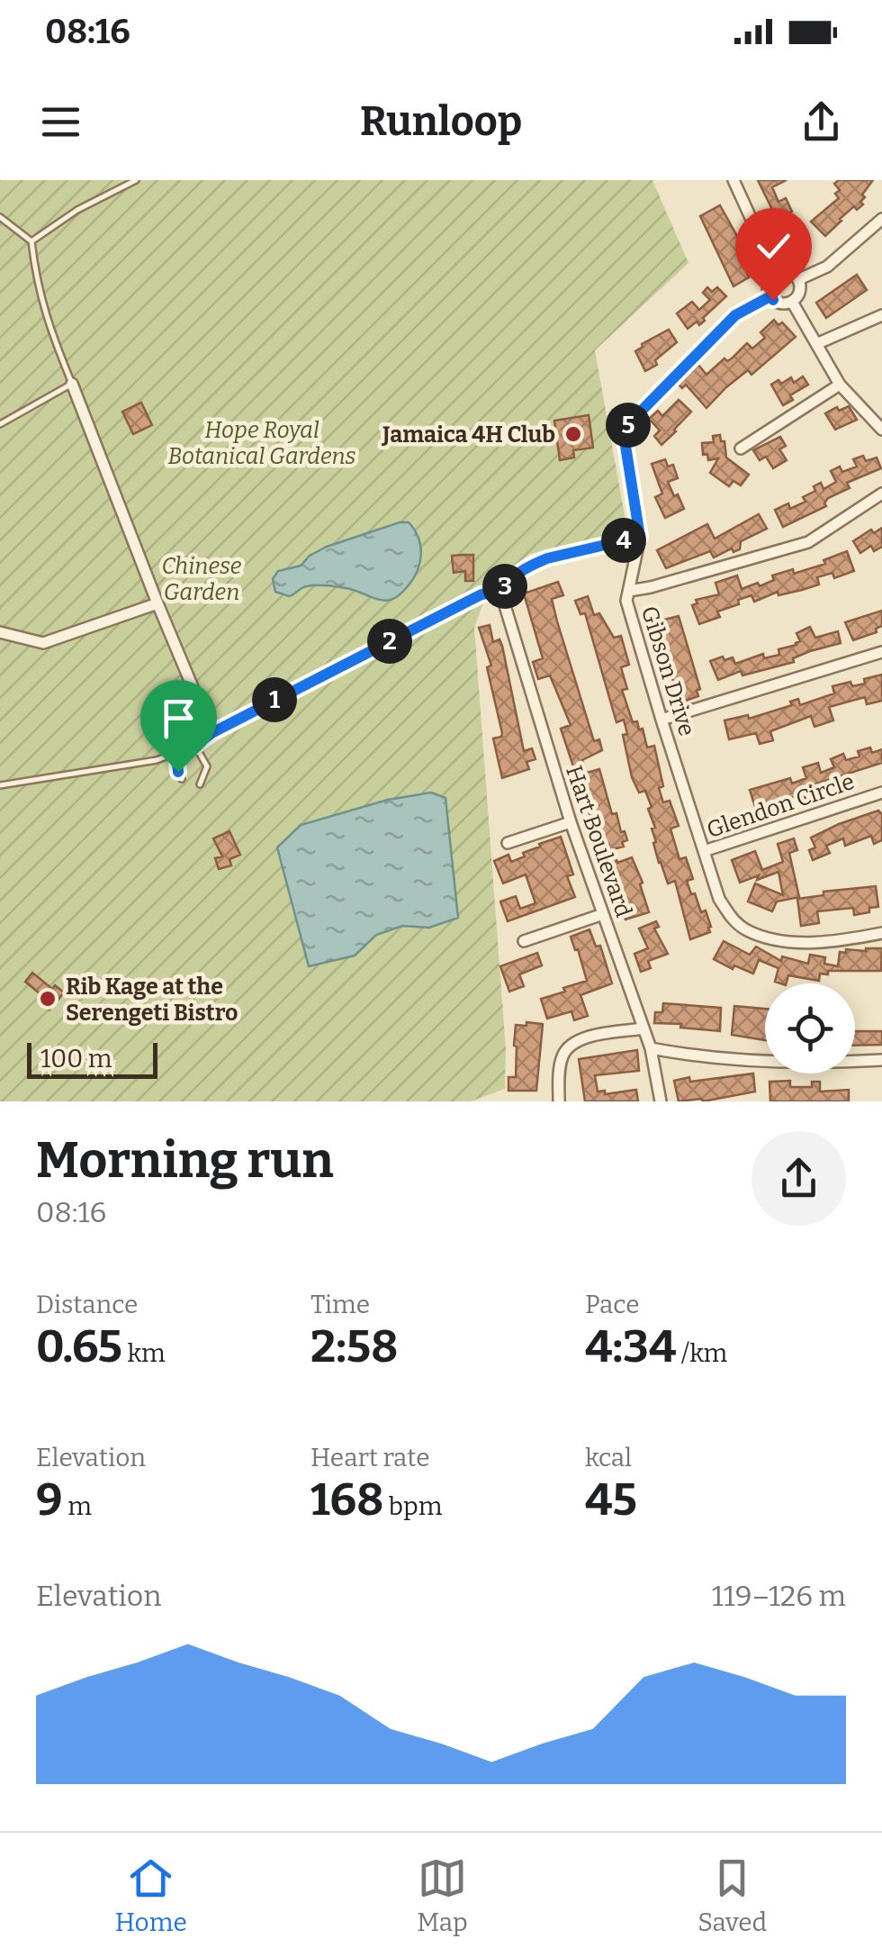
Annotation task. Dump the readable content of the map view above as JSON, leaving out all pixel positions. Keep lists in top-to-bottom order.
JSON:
{
  "streets": {
    "street": ["Gibson Drive", "Glendon Circle", "Hart Boulevard"]
  },
  "crossings": [
    ["Gibson Drive", "Glendon Circle"]
  ],
  "parks": ["Hope Royal Botanical Gardens", "Chinese Garden"],
  "places": ["Jamaica 4H Club", "Rib Kage at the Serengeti Bistro"],
  "scale_bar": "100 m",
  "page": {
    "status": "08:16",
    "header": "Runloop",
    "pins": [
      "5",
      "4",
      "3",
      "2",
      "1"
    ],
    "scale": "100 m",
    "heading": ["Morning run", "08:16"],
    "stats": [
      ["Distance", "0.65 km"],
      ["Time", "2:58"],
      ["Pace", "4:34 /km"],
      ["Elevation", "9 m"],
      ["Heart rate", "168 bpm"],
      ["kcal", "45"]
    ],
    "chart": ["Elevation", "119–126 m"],
    "tabs": ["Home", "Map", "Saved"]
  }
}
